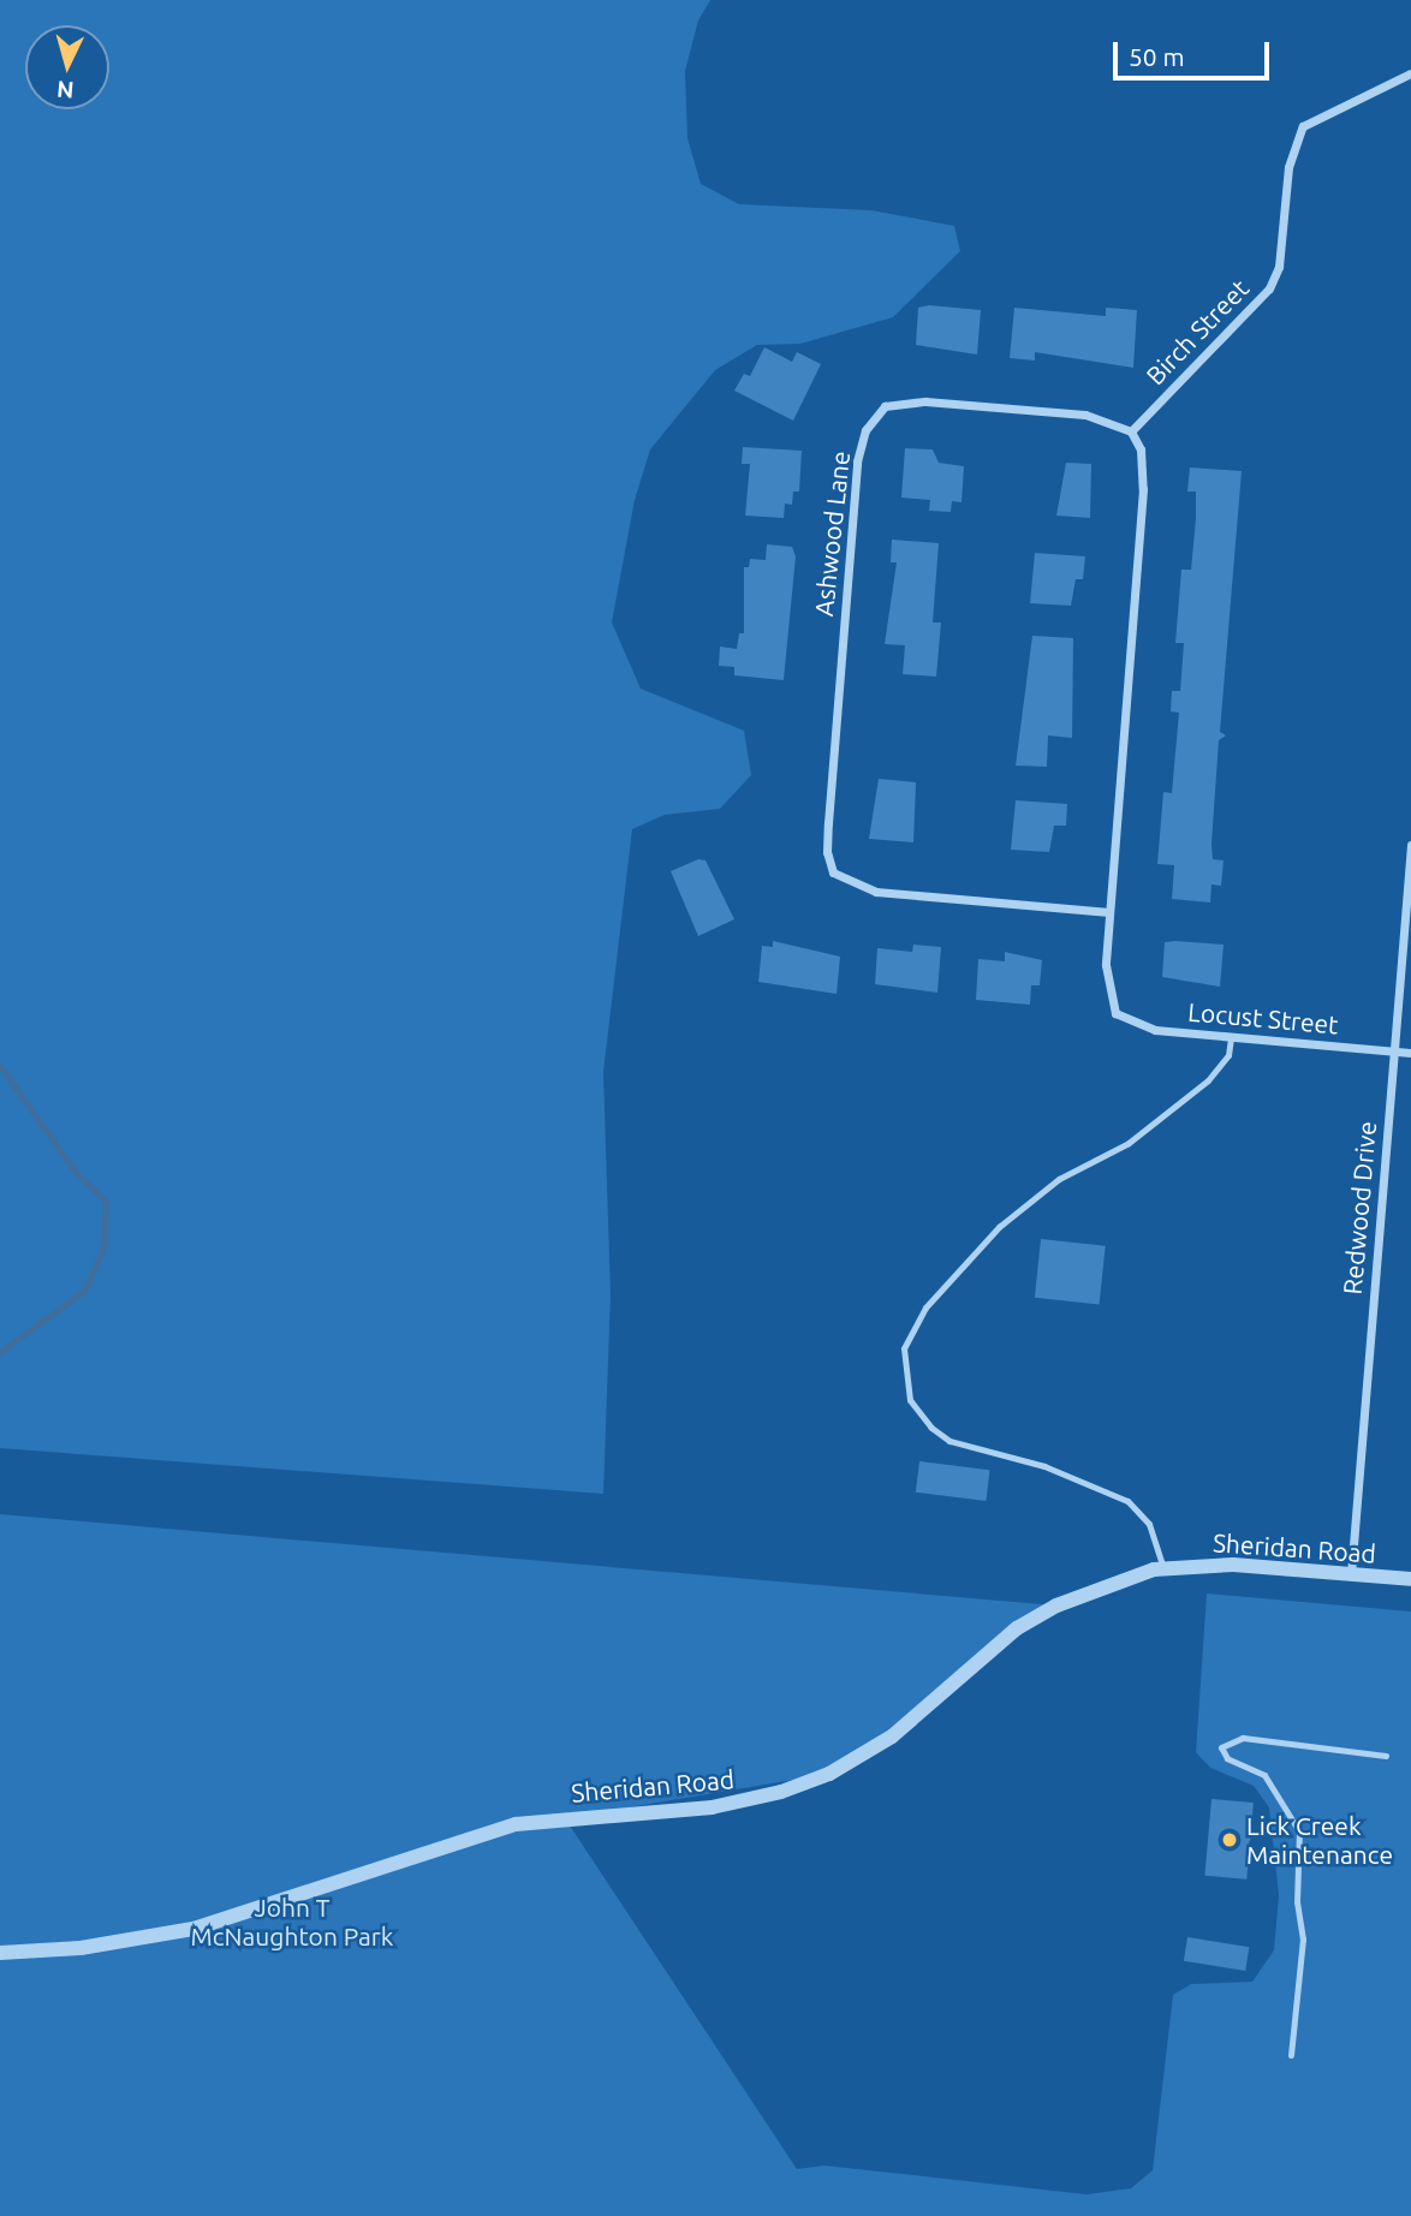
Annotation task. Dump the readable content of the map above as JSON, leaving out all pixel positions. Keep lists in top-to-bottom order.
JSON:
{
  "streets": {
    "street": [
      "Birch Street",
      "Ashwood Lane",
      "Locust Street",
      "Redwood Drive",
      "Sheridan Road"
    ]
  },
  "crossings": [
    ["Birch Street", "Ashwood Lane"],
    ["Ashwood Lane", "Locust Street"],
    ["Locust Street", "Redwood Drive"],
    ["Redwood Drive", "Sheridan Road"]
  ],
  "parks": ["John T McNaughton Park"],
  "places": ["Lick Creek Maintenance"],
  "scale_bar": "50 m",
  "north": "bottom"
}
